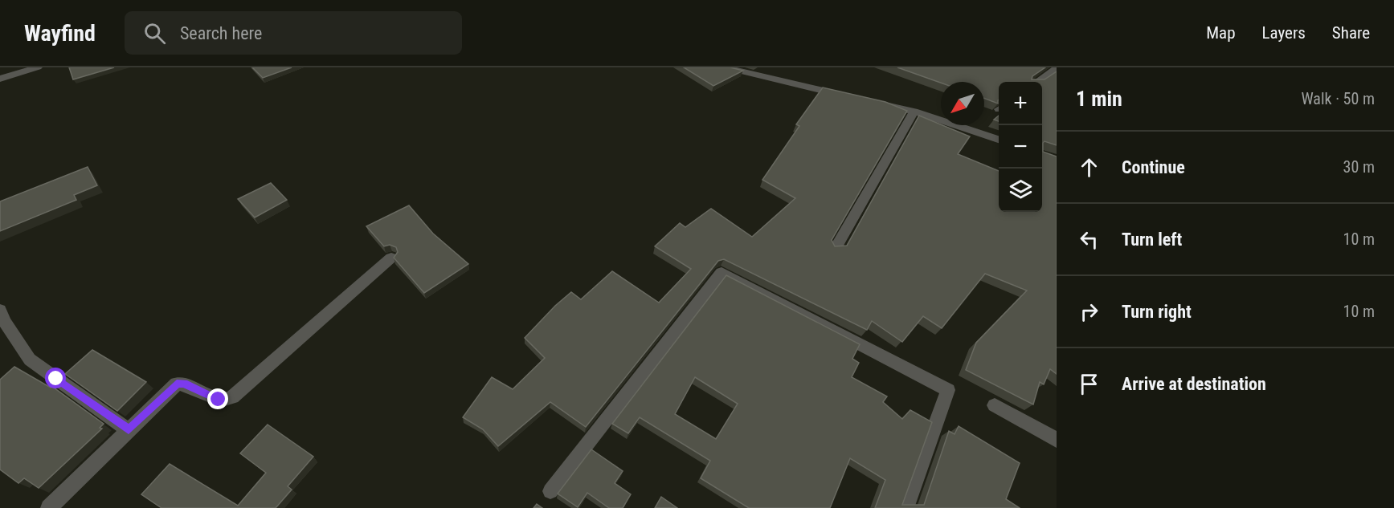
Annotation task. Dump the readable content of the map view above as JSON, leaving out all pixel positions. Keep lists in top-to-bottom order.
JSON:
{
  "north": "bottom left",
  "page": {
    "header": "Wayfind",
    "search": "Search here",
    "nav": ["Map", "Layers", "Share"],
    "heading": ["1 min", "Walk · 50 m"],
    "map_buttons": ["+", "−"],
    "list": [
      ["Continue", "30 m"],
      ["Turn left", "10 m"],
      ["Turn right", "10 m"],
      "Arrive at destination"
    ]
  }
}
